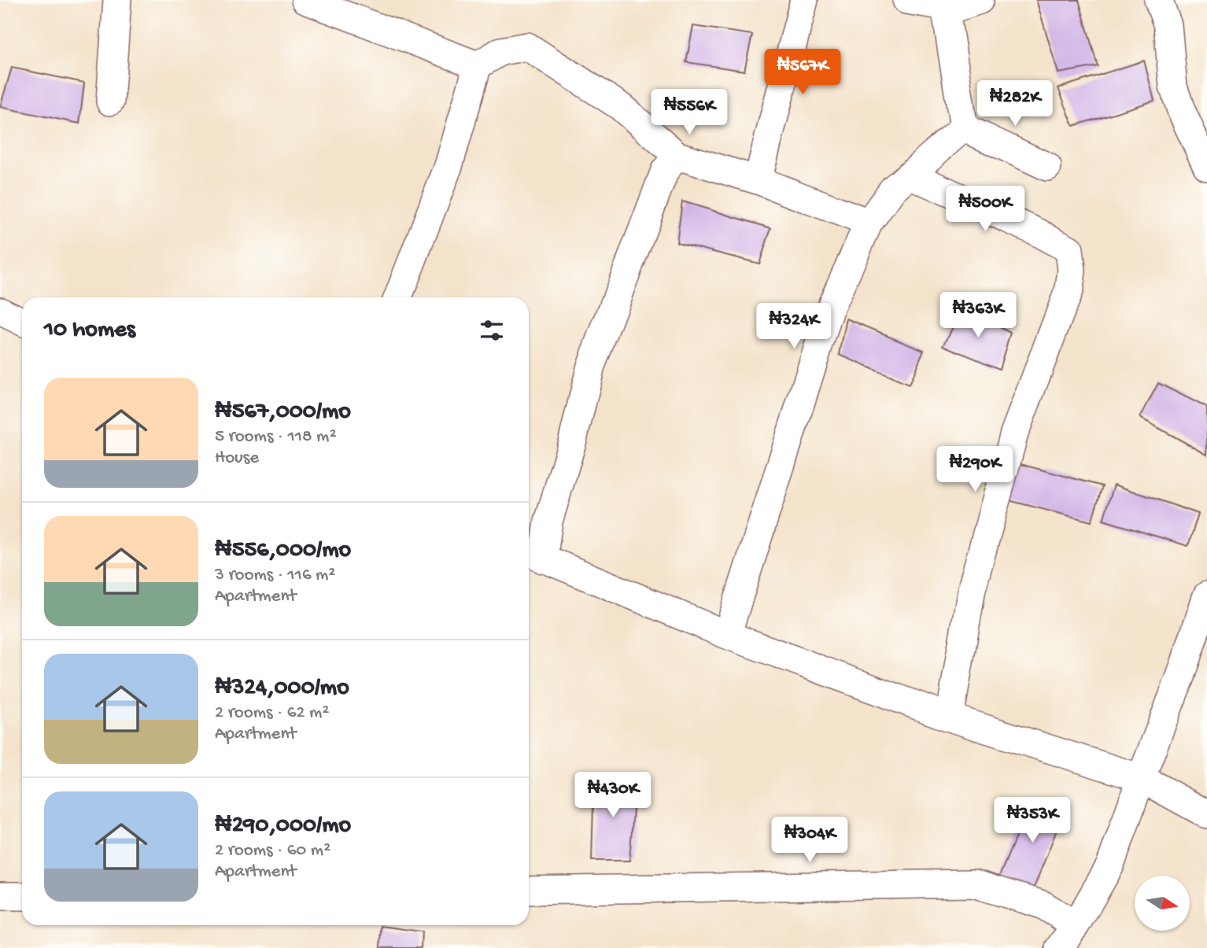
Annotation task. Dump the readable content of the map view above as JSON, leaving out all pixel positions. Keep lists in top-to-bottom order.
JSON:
{
  "north": "right",
  "page": {
    "price": [
      "₦567K",
      "₦282K",
      "₦556K",
      "₦500K",
      "₦363K",
      "₦324K",
      "₦290K",
      "₦430K",
      "₦353K",
      "₦304K"
    ],
    "heading": "10 homes",
    "list": [
      {
        "name": "₦567,000/mo",
        "note": "5 rooms · 118 m² · House"
      },
      {
        "name": "₦556,000/mo",
        "note": "3 rooms · 116 m² · Apartment"
      },
      {
        "name": "₦324,000/mo",
        "note": "2 rooms · 62 m² · Apartment"
      },
      {
        "name": "₦290,000/mo",
        "note": "2 rooms · 60 m² · Apartment"
      }
    ]
  }
}
